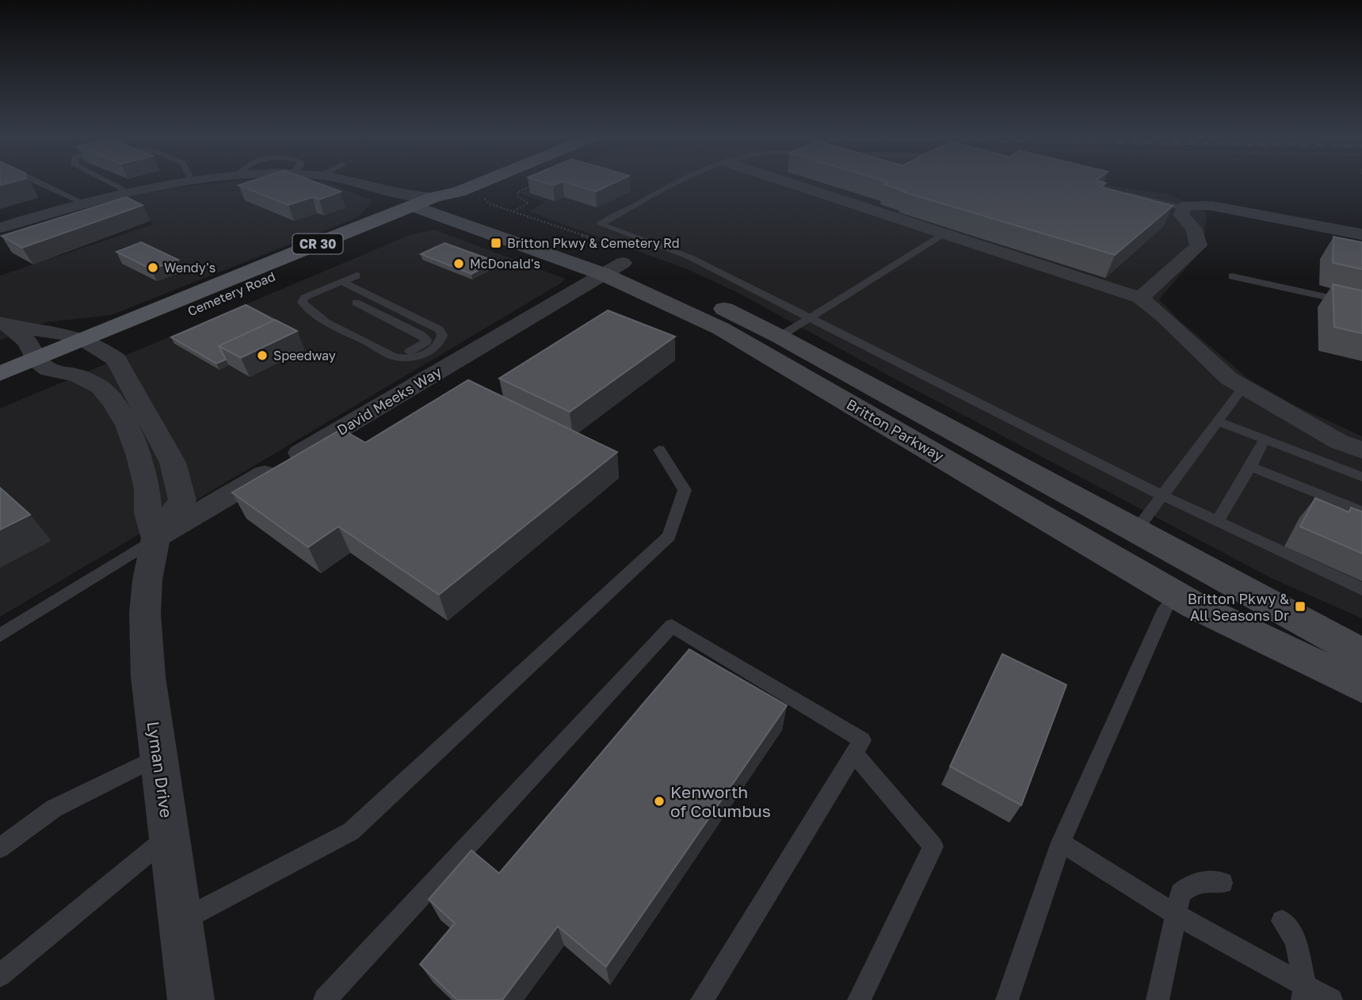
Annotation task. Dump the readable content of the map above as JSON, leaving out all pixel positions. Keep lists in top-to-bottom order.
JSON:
{
  "streets": {
    "main road": ["CR 30", "Cemetery Road", "Britton Parkway"],
    "street": ["David Meeks Way", "Lyman Drive"]
  },
  "crossings": [
    ["Cemetery Road", "Britton Parkway"],
    ["Cemetery Road", "Lyman Drive"],
    ["David Meeks Way", "Britton Parkway"],
    ["David Meeks Way", "Lyman Drive"]
  ],
  "places": {
    "transit": ["Britton Pkwy & Cemetery Rd", "Britton Pkwy & All Seasons Dr"],
    "other": [
      "McDonald's",
      "Wendy's",
      "Speedway",
      "Kenworth of Columbus"
    ]
  }
}
